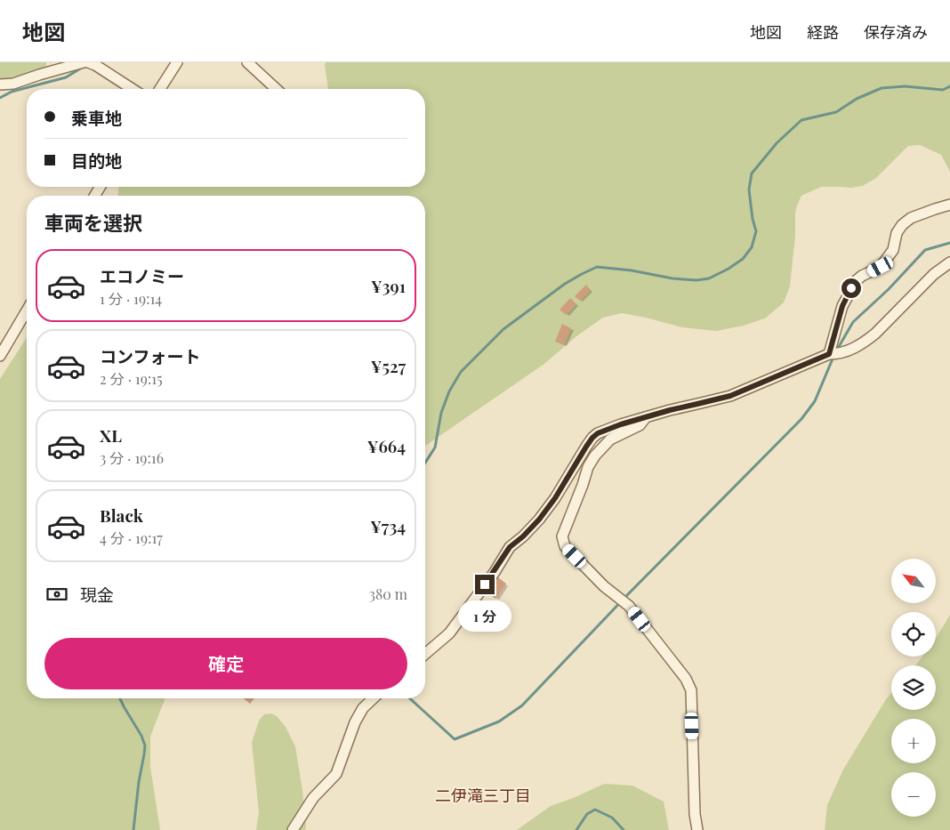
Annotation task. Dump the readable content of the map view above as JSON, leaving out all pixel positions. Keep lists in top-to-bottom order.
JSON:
{
  "districts": ["二伊滝三丁目"],
  "north": "top left",
  "page": {
    "header": "地図",
    "nav": ["地図", "経路", "保存済み"],
    "banner": ["乗車地", "目的地"],
    "heading": "車両を選択",
    "list": [
      {
        "name": "エコノミー",
        "note": "1 分 · 19:14",
        "value": "¥391"
      },
      {
        "name": "コンフォート",
        "note": "2 分 · 19:15",
        "value": "¥527"
      },
      {
        "name": "XL",
        "note": "3 分 · 19:16",
        "value": "¥664"
      },
      {
        "name": "Black",
        "note": "4 分 · 19:17",
        "value": "¥734"
      }
    ],
    "map_buttons": ["+", "−"],
    "pay": ["現金", "380 m"],
    "bubble": "1 分",
    "buttons": "確定"
  }
}
